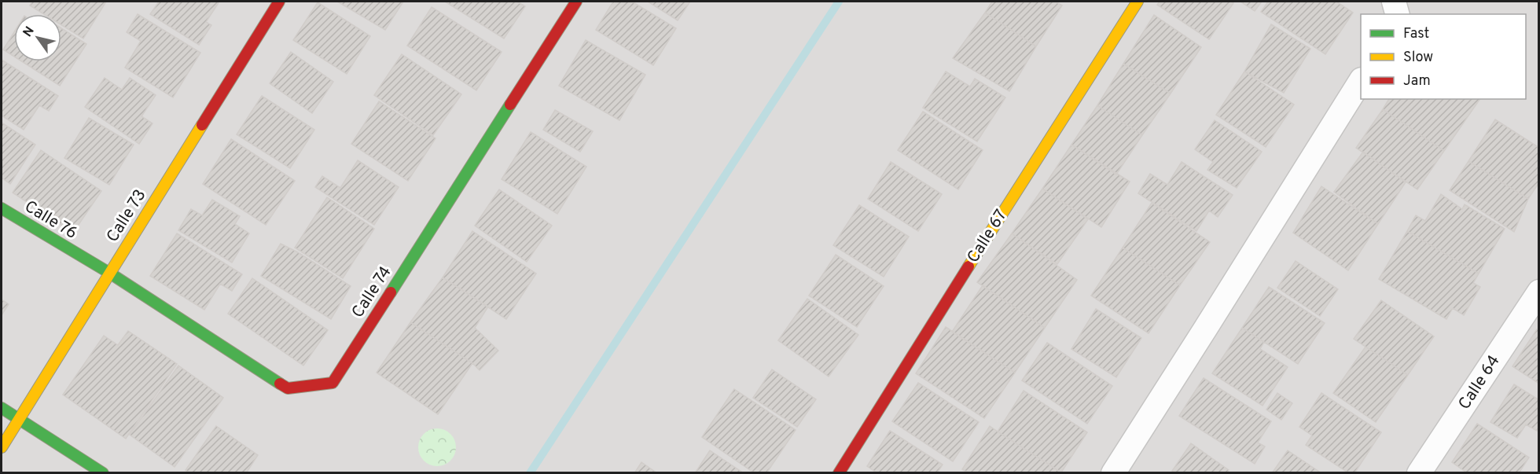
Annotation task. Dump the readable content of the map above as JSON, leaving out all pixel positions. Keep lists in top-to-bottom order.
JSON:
{
  "streets": {
    "street": [
      "Calle 73",
      "Calle 76",
      "Calle 67",
      "Calle 74",
      "Calle 64"
    ]
  },
  "crossings": [
    ["Calle 73", "Calle 76"],
    ["Calle 73", "Calle 74"],
    ["Calle 76", "Calle 74"]
  ],
  "legend": ["Fast", "Slow", "Jam"],
  "north": "top left"
}
